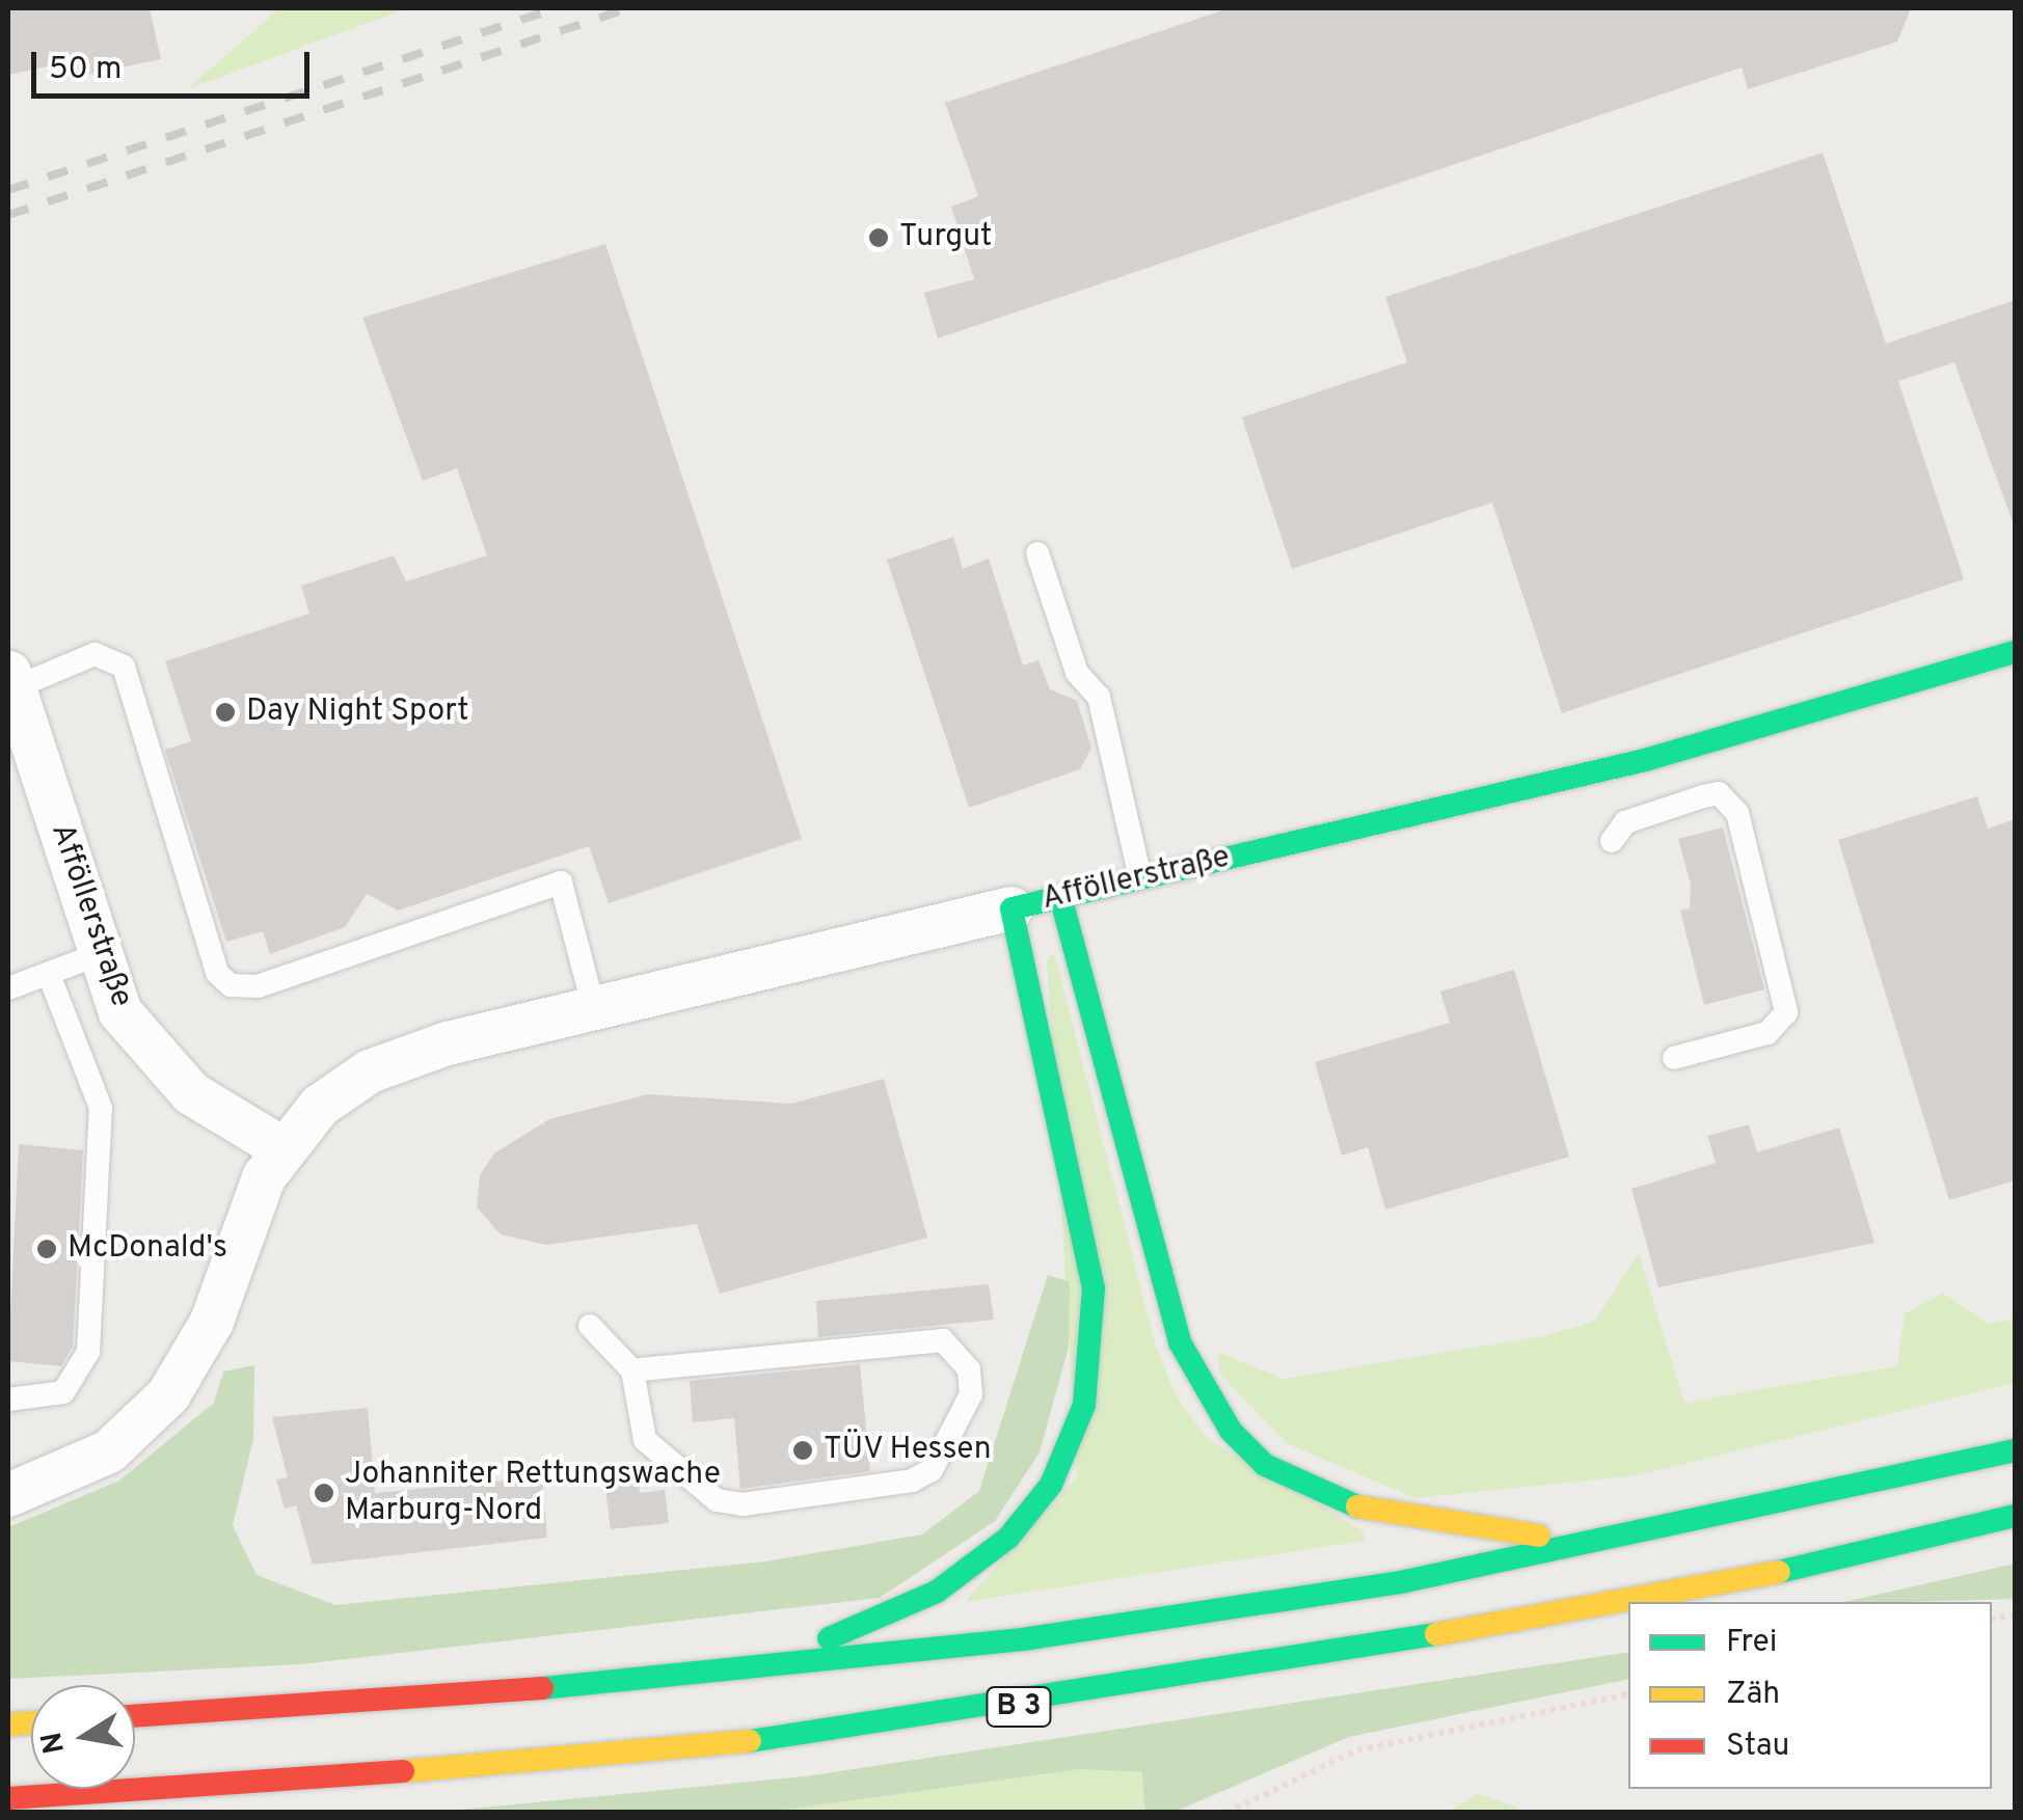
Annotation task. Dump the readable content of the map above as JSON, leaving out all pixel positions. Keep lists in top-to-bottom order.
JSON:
{
  "streets": {
    "main road": ["Afföllerstraße", "B 3"]
  },
  "places": [
    "Turgut",
    "Day Night Sport",
    "McDonald's",
    "TÜV Hessen",
    "Johanniter Rettungswache Marburg-Nord"
  ],
  "legend": ["Frei", "Zäh", "Stau"],
  "scale_bar": "50 m",
  "north": "left"
}
